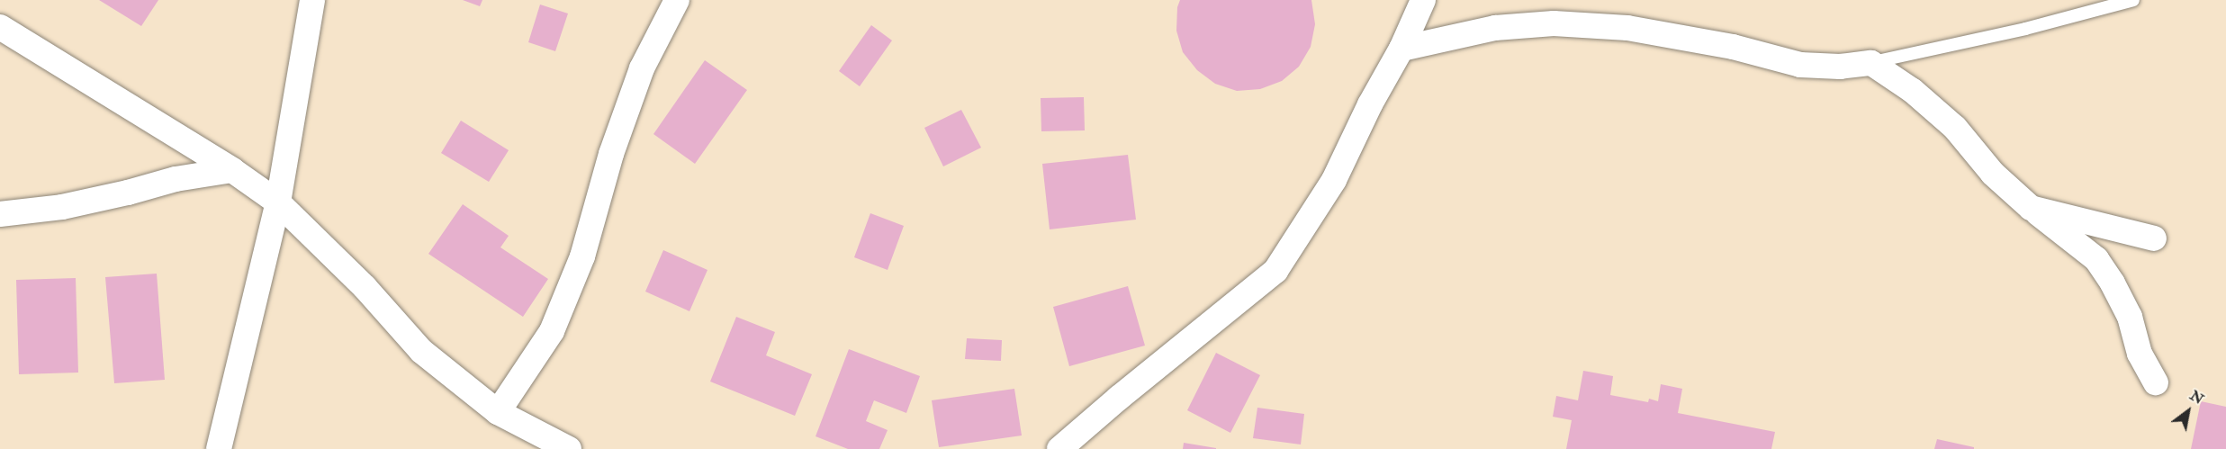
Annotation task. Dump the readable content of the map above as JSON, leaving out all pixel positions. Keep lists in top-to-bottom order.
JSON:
{
  "north": "top right"
}
